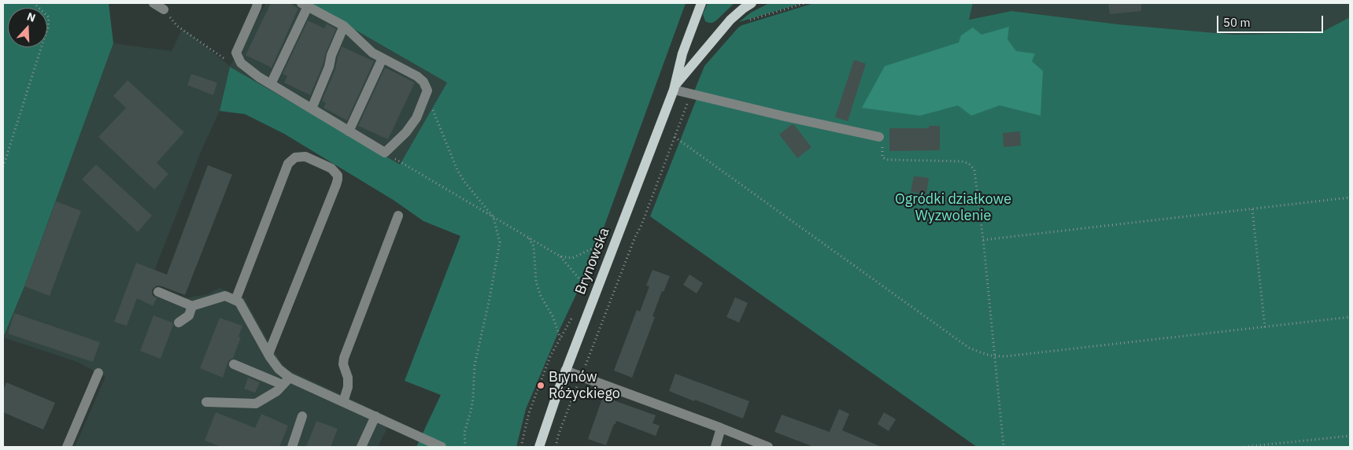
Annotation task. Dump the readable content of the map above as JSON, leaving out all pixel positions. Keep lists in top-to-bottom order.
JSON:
{
  "streets": {
    "main road": ["Brynowska"]
  },
  "parks": ["Ogródki działkowe Wyzwolenie"],
  "places": ["Brynów Różyckiego"],
  "scale_bar": "50 m",
  "north": "top"
}
